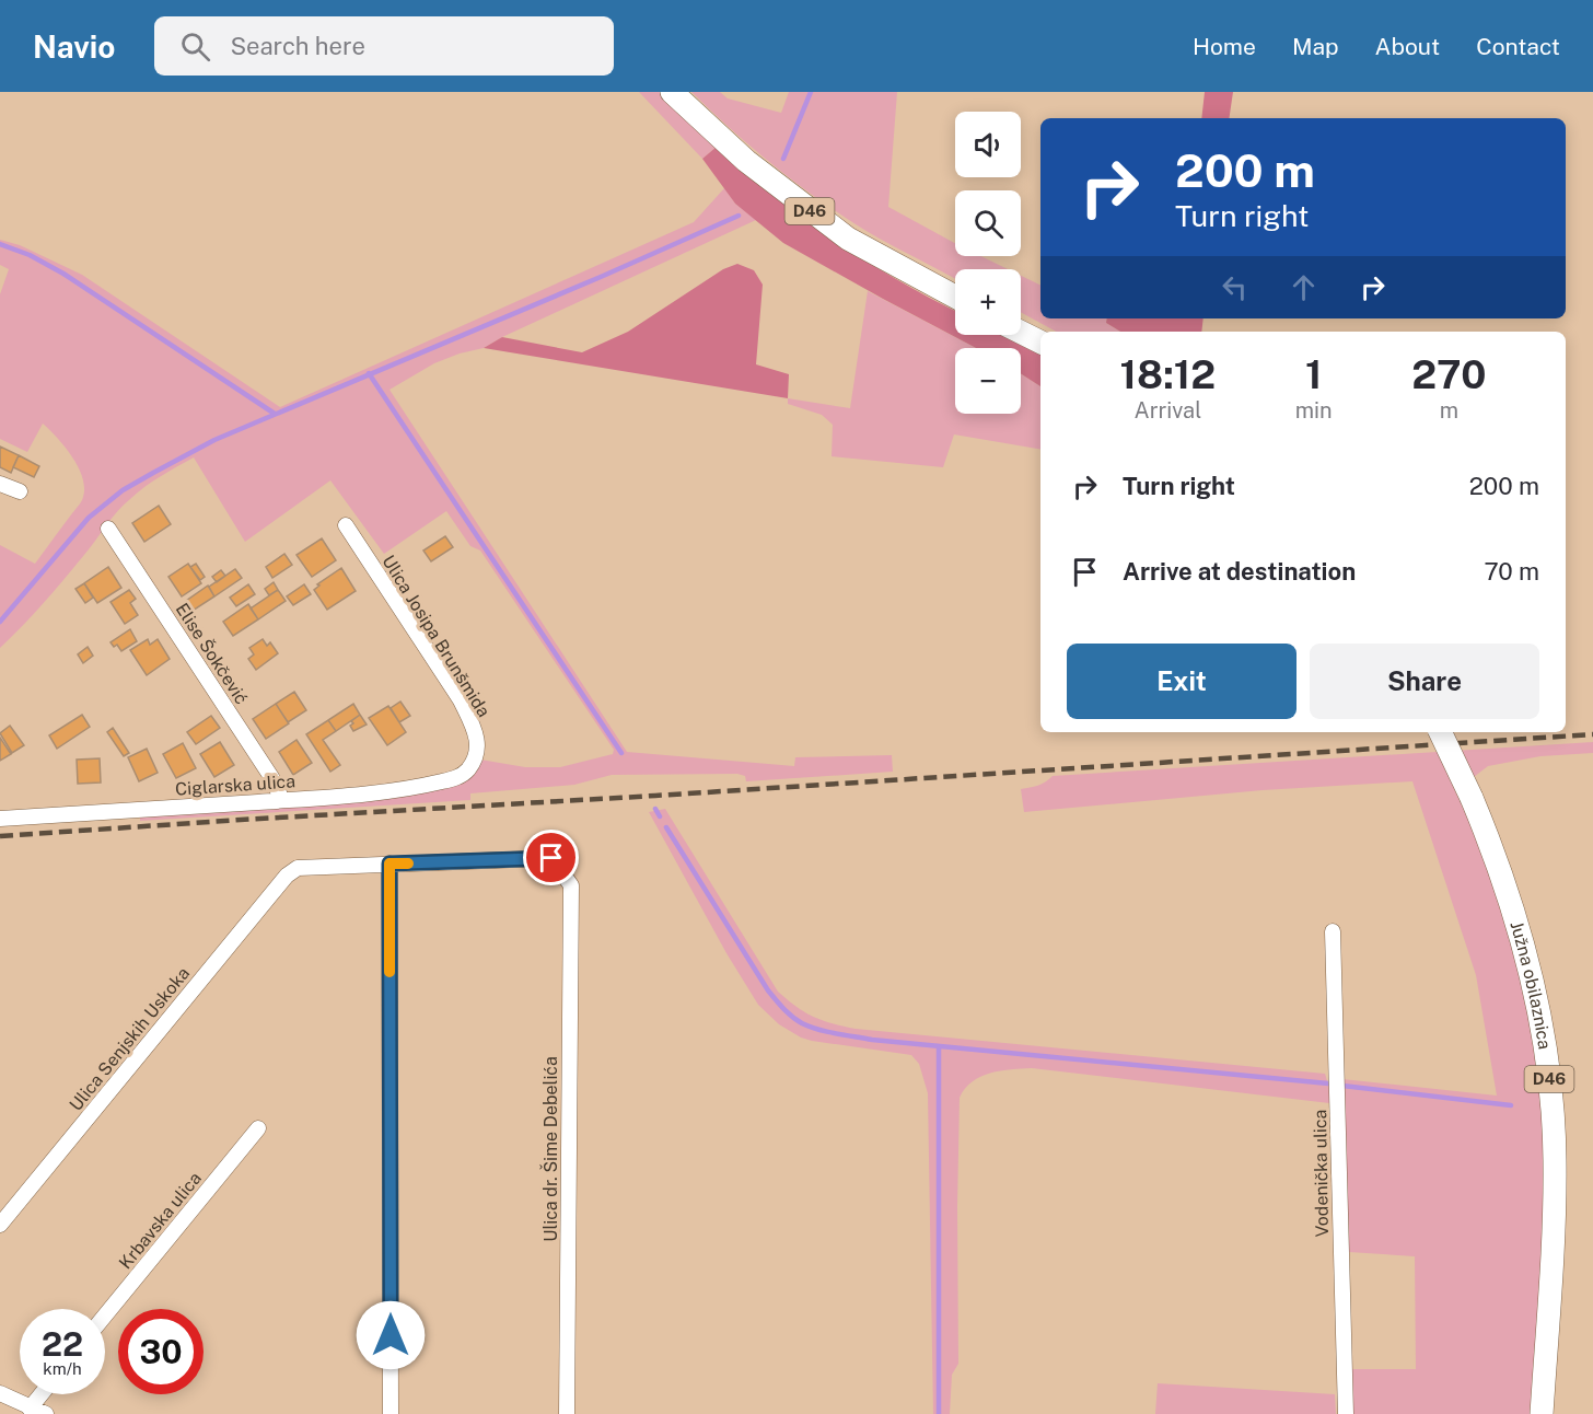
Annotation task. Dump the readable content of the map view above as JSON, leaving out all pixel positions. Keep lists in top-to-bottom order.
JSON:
{
  "streets": {
    "main road": ["D46", "Južna obilaznica"],
    "street": [
      "Ulica Josipa Brunšmida",
      "Elise Šokčević",
      "Ciglarska ulica",
      "Ulica Senjskih Uskoka",
      "Ulica dr. Šime Debelića",
      "Vodenička ulica",
      "Krbavska ulica"
    ]
  },
  "crossings": [
    ["Ulica Josipa Brunšmida", "Ciglarska ulica"],
    ["Elise Šokčević", "Ciglarska ulica"],
    ["Ulica Senjskih Uskoka", "Ulica dr. Šime Debelića"]
  ],
  "page": {
    "header": "Navio",
    "search": "Search here",
    "nav": [
      "Home",
      "Map",
      "About",
      "Contact"
    ],
    "map_buttons": ["+", "−"],
    "turn": ["200 m", "Turn right"],
    "eta": [
      "18:12",
      "Arrival",
      "1",
      "min",
      "270",
      "m"
    ],
    "list": [
      {
        "name": "Turn right",
        "value": "200 m"
      },
      {
        "name": "Arrive at destination",
        "value": "70 m"
      }
    ],
    "buttons": ["Exit", "Share"],
    "speed": "22 km/h",
    "limit": "30"
  }
}
